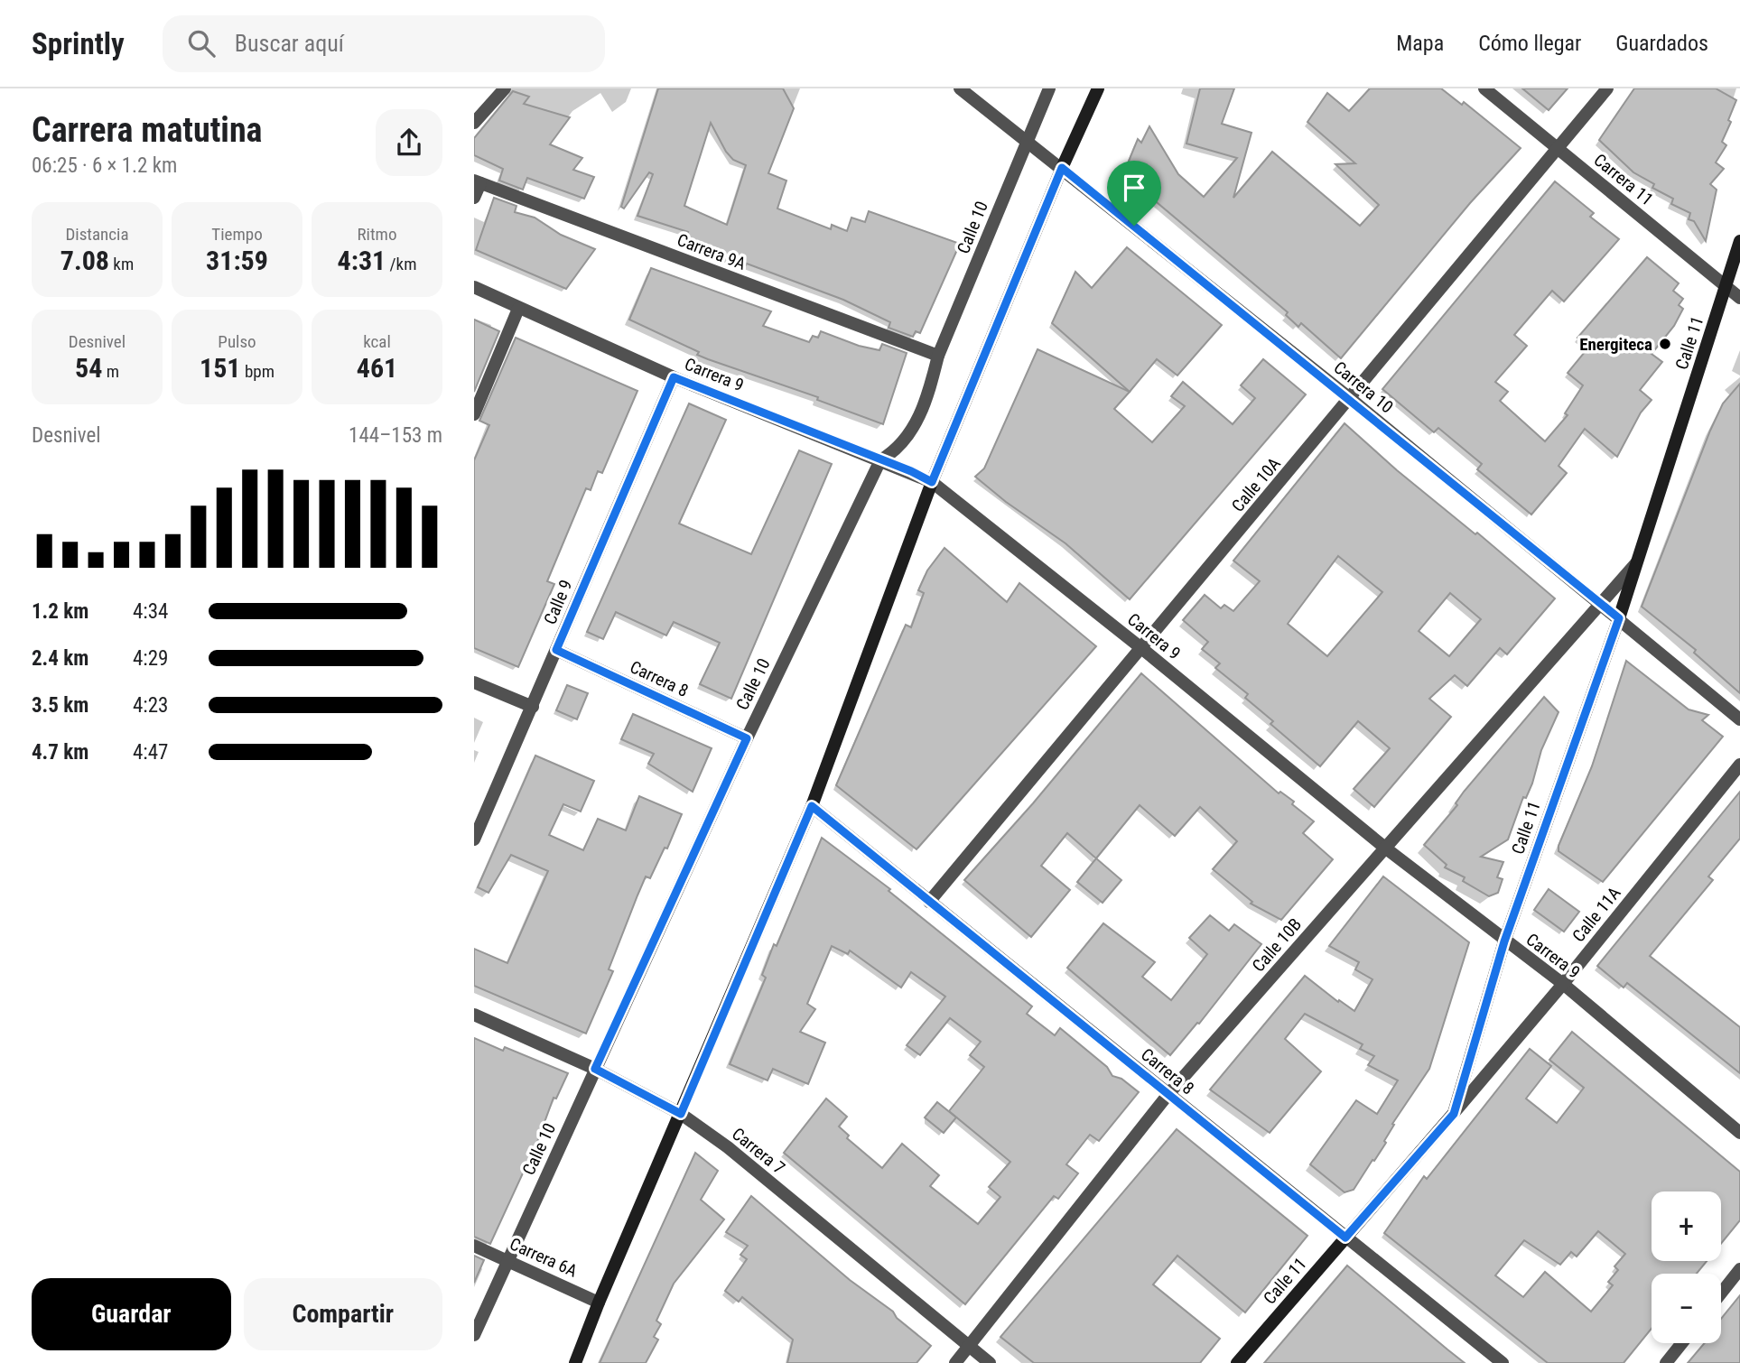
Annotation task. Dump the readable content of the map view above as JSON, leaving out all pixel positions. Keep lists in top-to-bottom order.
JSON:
{
  "streets": {
    "main road": ["Calle 11"],
    "street": [
      "Carrera 11",
      "Calle 10",
      "Carrera 9A",
      "Carrera 9",
      "Carrera 10",
      "Calle 10A",
      "Calle 9",
      "Carrera 8",
      "Calle 11A",
      "Calle 10B",
      "Carrera 7",
      "Carrera 6A"
    ]
  },
  "crossings": [
    ["Carrera 11", "Calle 11"],
    ["Carrera 11", "Calle 10A"],
    ["Calle 10", "Carrera 9A"],
    ["Calle 10", "Carrera 9"],
    ["Calle 10", "Carrera 10"],
    ["Calle 10", "Carrera 8"],
    ["Calle 10", "Carrera 7"],
    ["Calle 10", "Carrera 6A"],
    ["Calle 11", "Carrera 9"],
    ["Calle 11", "Carrera 10"],
    ["Calle 11", "Carrera 8"],
    ["Calle 11", "Calle 11A"],
    ["Calle 11", "Calle 10B"],
    ["Carrera 9", "Calle 10A"],
    ["Carrera 9", "Calle 9"],
    ["Carrera 9", "Calle 11A"],
    ["Carrera 9", "Calle 10B"],
    ["Carrera 10", "Calle 10A"],
    ["Carrera 10", "Calle 10B"],
    ["Calle 10A", "Carrera 8"],
    ["Calle 9", "Carrera 8"],
    ["Carrera 8", "Calle 10B"],
    ["Calle 10B", "Carrera 7"]
  ],
  "places": ["Energiteca"],
  "page": {
    "header": "Sprintly",
    "search": "Buscar aquí",
    "nav": ["Mapa", "Cómo llegar", "Guardados"],
    "heading": ["Carrera matutina", "06:25 · 6 × 1.2 km"],
    "stats": [
      ["Distancia", "7.08 km"],
      ["Tiempo", "31:59"],
      ["Ritmo", "4:31 /km"],
      ["Desnivel", "54 m"],
      ["Pulso", "151 bpm"],
      ["kcal", "461"]
    ],
    "chart": ["Desnivel", "144–153 m"],
    "list": [
      {
        "name": "1.2 km",
        "note": "4:34"
      },
      {
        "name": "2.4 km",
        "note": "4:29"
      },
      {
        "name": "3.5 km",
        "note": "4:23"
      },
      {
        "name": "4.7 km",
        "note": "4:47"
      }
    ],
    "map_buttons": ["+", "−"],
    "buttons": ["Guardar", "Compartir"]
  }
}
